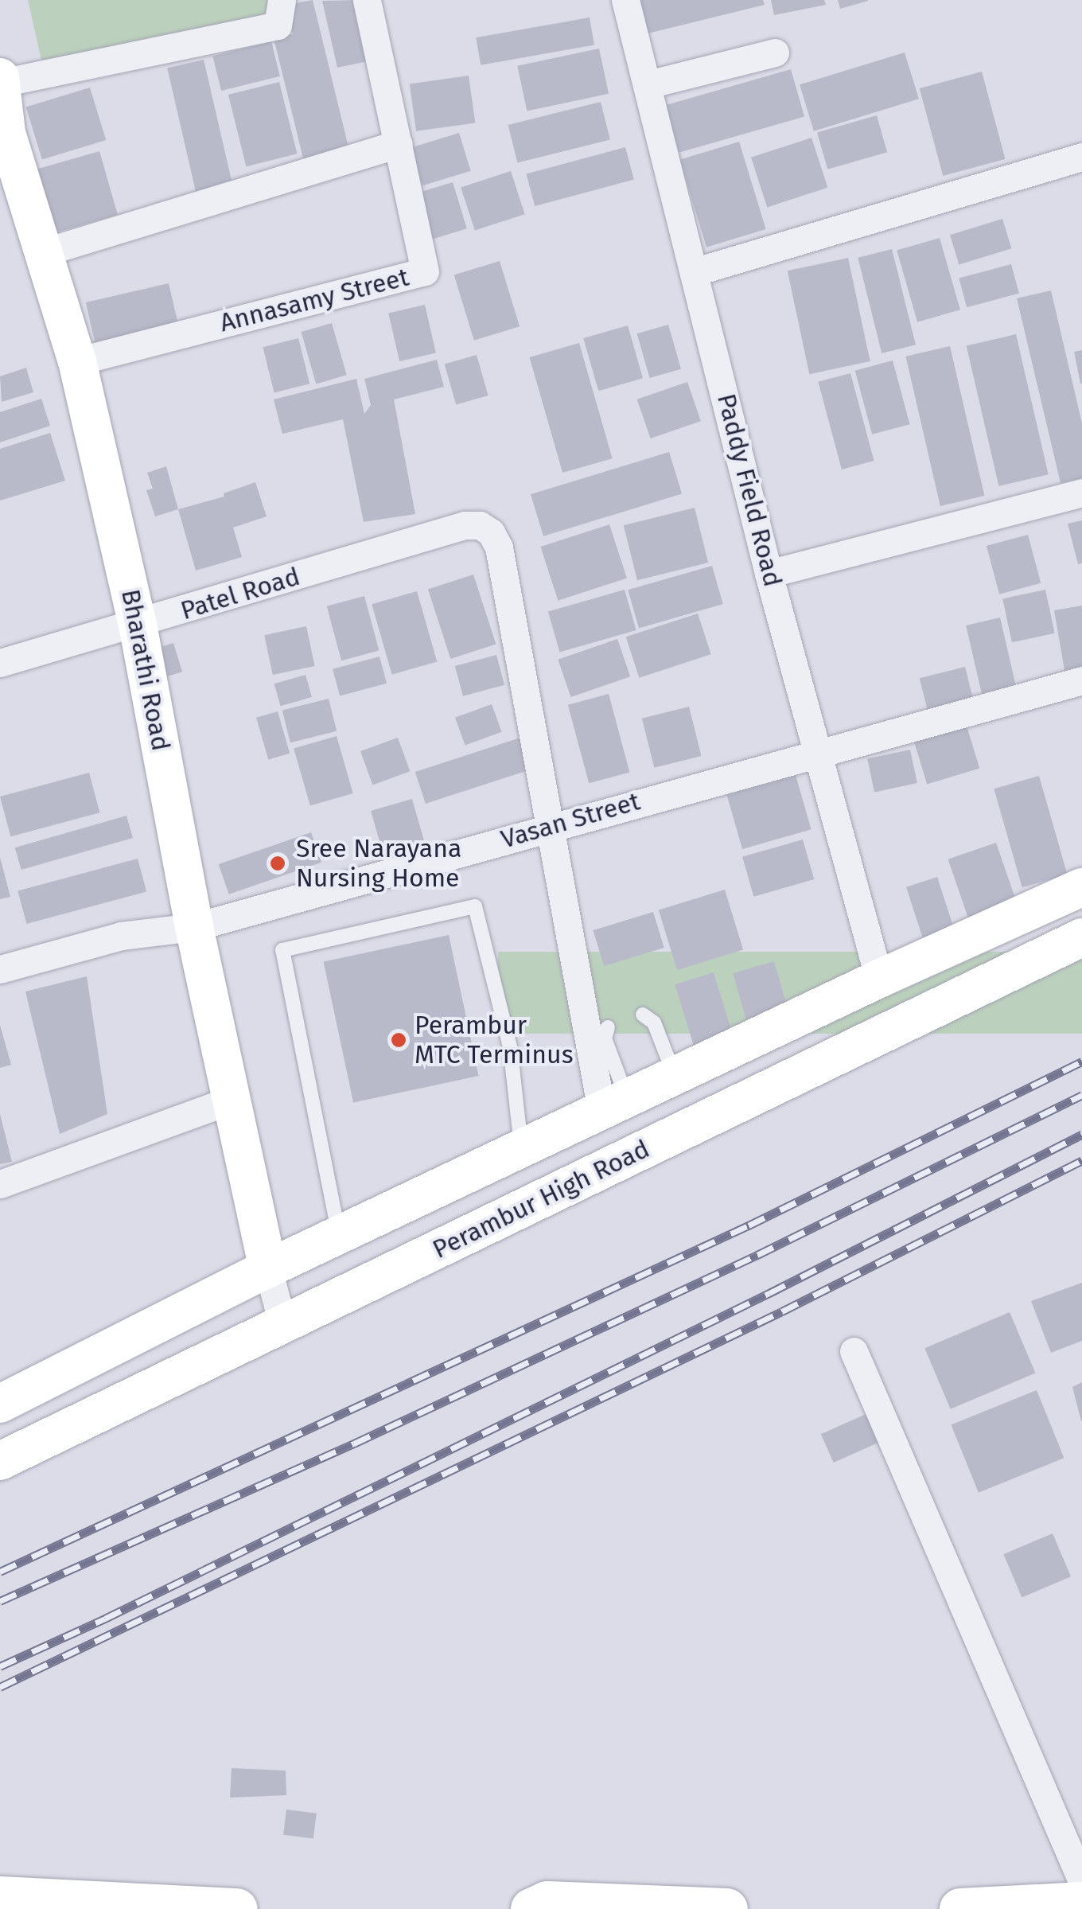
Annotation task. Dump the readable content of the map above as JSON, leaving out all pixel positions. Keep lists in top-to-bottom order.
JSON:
{
  "streets": {
    "main road": ["Bharathi Road", "Perambur High Road"],
    "street": [
      "Annasamy Street",
      "Paddy Field Road",
      "Patel Road",
      "Vasan Street"
    ]
  },
  "crossings": [
    ["Annasamy Street", "Bharathi Road"],
    ["Paddy Field Road", "Vasan Street"],
    ["Patel Road", "Bharathi Road"],
    ["Patel Road", "Vasan Street"],
    ["Bharathi Road", "Vasan Street"]
  ],
  "places": ["Sree Narayana Nursing Home", "Perambur MTC Terminus"]
}
